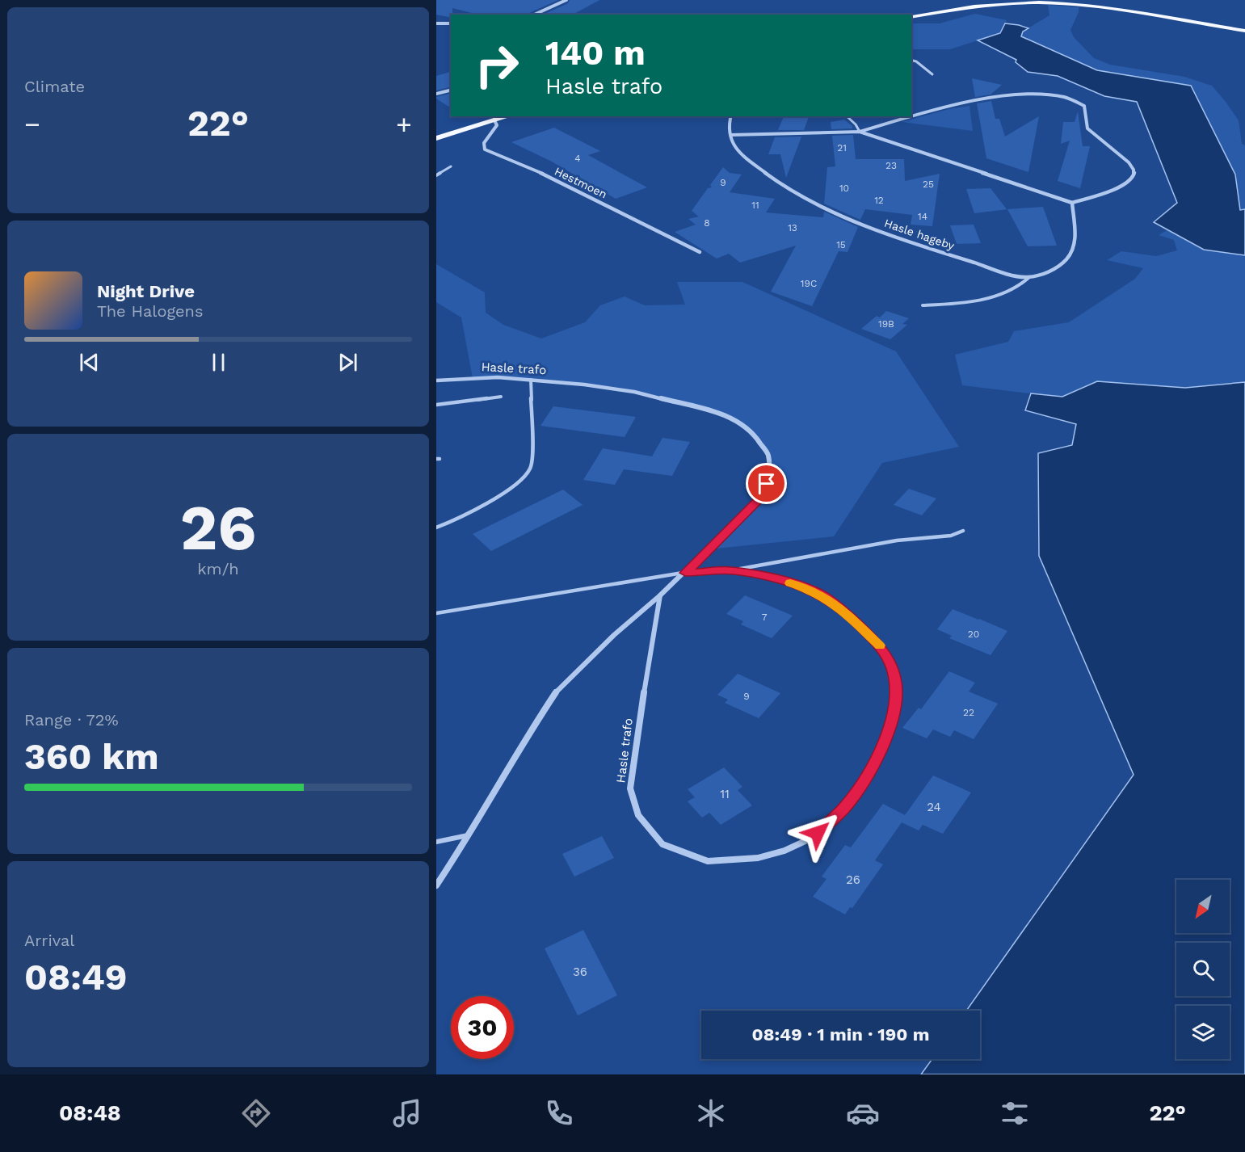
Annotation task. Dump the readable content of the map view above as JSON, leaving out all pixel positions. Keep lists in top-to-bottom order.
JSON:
{
  "streets": {
    "street": ["Hestmoen", "Hasle hageby", "Hasle trafo"]
  },
  "house_numbers": [
    "21",
    "4",
    "23",
    "9",
    "25",
    "10",
    "12",
    "11",
    "14",
    "8",
    "13",
    "15",
    "19C",
    "19B",
    "7",
    "20",
    "9",
    "22",
    "11",
    "24",
    "26",
    "36"
  ],
  "north": "bottom left",
  "page": {
    "tile": [
      "Climate",
      ["26", "km/h"],
      ["Range · 72%", "360 km"],
      ["Arrival", "08:49"]
    ],
    "turn": ["140 m", "Hasle trafo"],
    "heat": ["−", "22°", "+"],
    "song": ["Night Drive", "The Halogens"],
    "limit": "30",
    "trip": "08:49 · 1 min · 190 m",
    "tabs": ["08:48", "22°"]
  }
}
